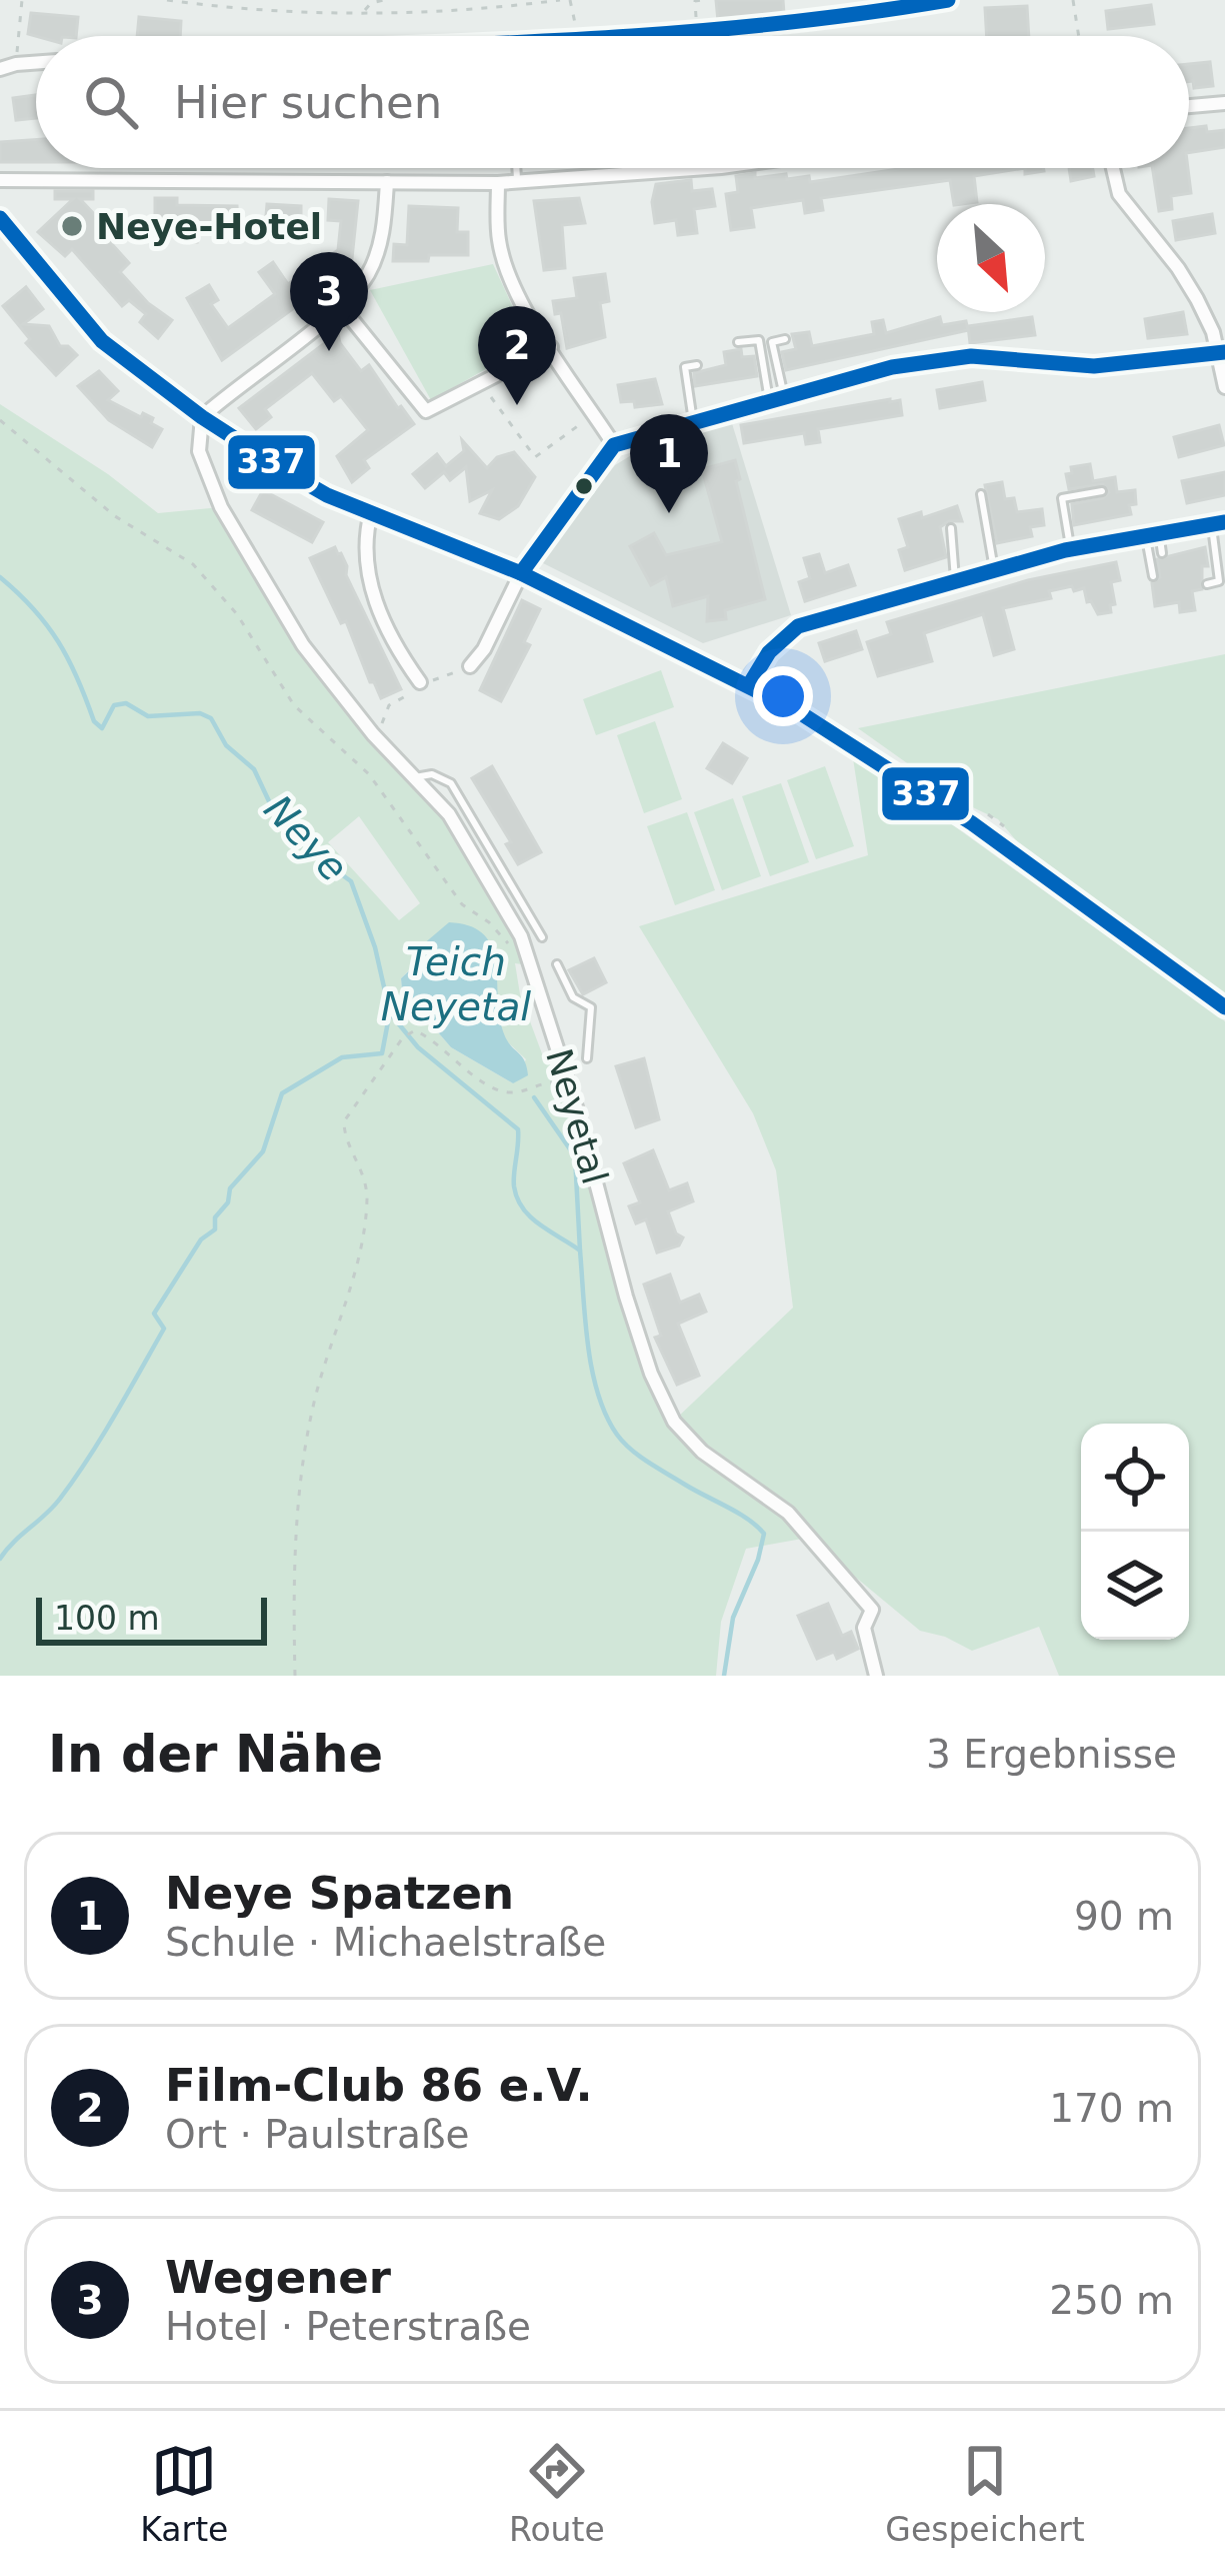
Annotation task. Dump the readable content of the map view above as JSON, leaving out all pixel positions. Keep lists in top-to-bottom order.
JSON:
{
  "streets": {
    "street": ["Neyetal"]
  },
  "water": ["Neye", "Teich Neyetal"],
  "places": ["Neye-Hotel"],
  "lines": ["transit line 337"],
  "scale_bar": "100 m",
  "north": "bottom right",
  "page": {
    "search": "Hier suchen",
    "pins": ["3", "2", "1"],
    "scale": "100 m",
    "heading": ["In der Nähe", "3 Ergebnisse"],
    "list": [
      {
        "mark": "1",
        "name": "Neye Spatzen",
        "note": "Schule · Michaelstraße",
        "value": "90 m"
      },
      {
        "mark": "2",
        "name": "Film-Club 86 e.V.",
        "note": "Ort · Paulstraße",
        "value": "170 m"
      },
      {
        "mark": "3",
        "name": "Wegener",
        "note": "Hotel · Peterstraße",
        "value": "250 m"
      }
    ],
    "nav": ["Karte", "Route", "Gespeichert"]
  }
}
